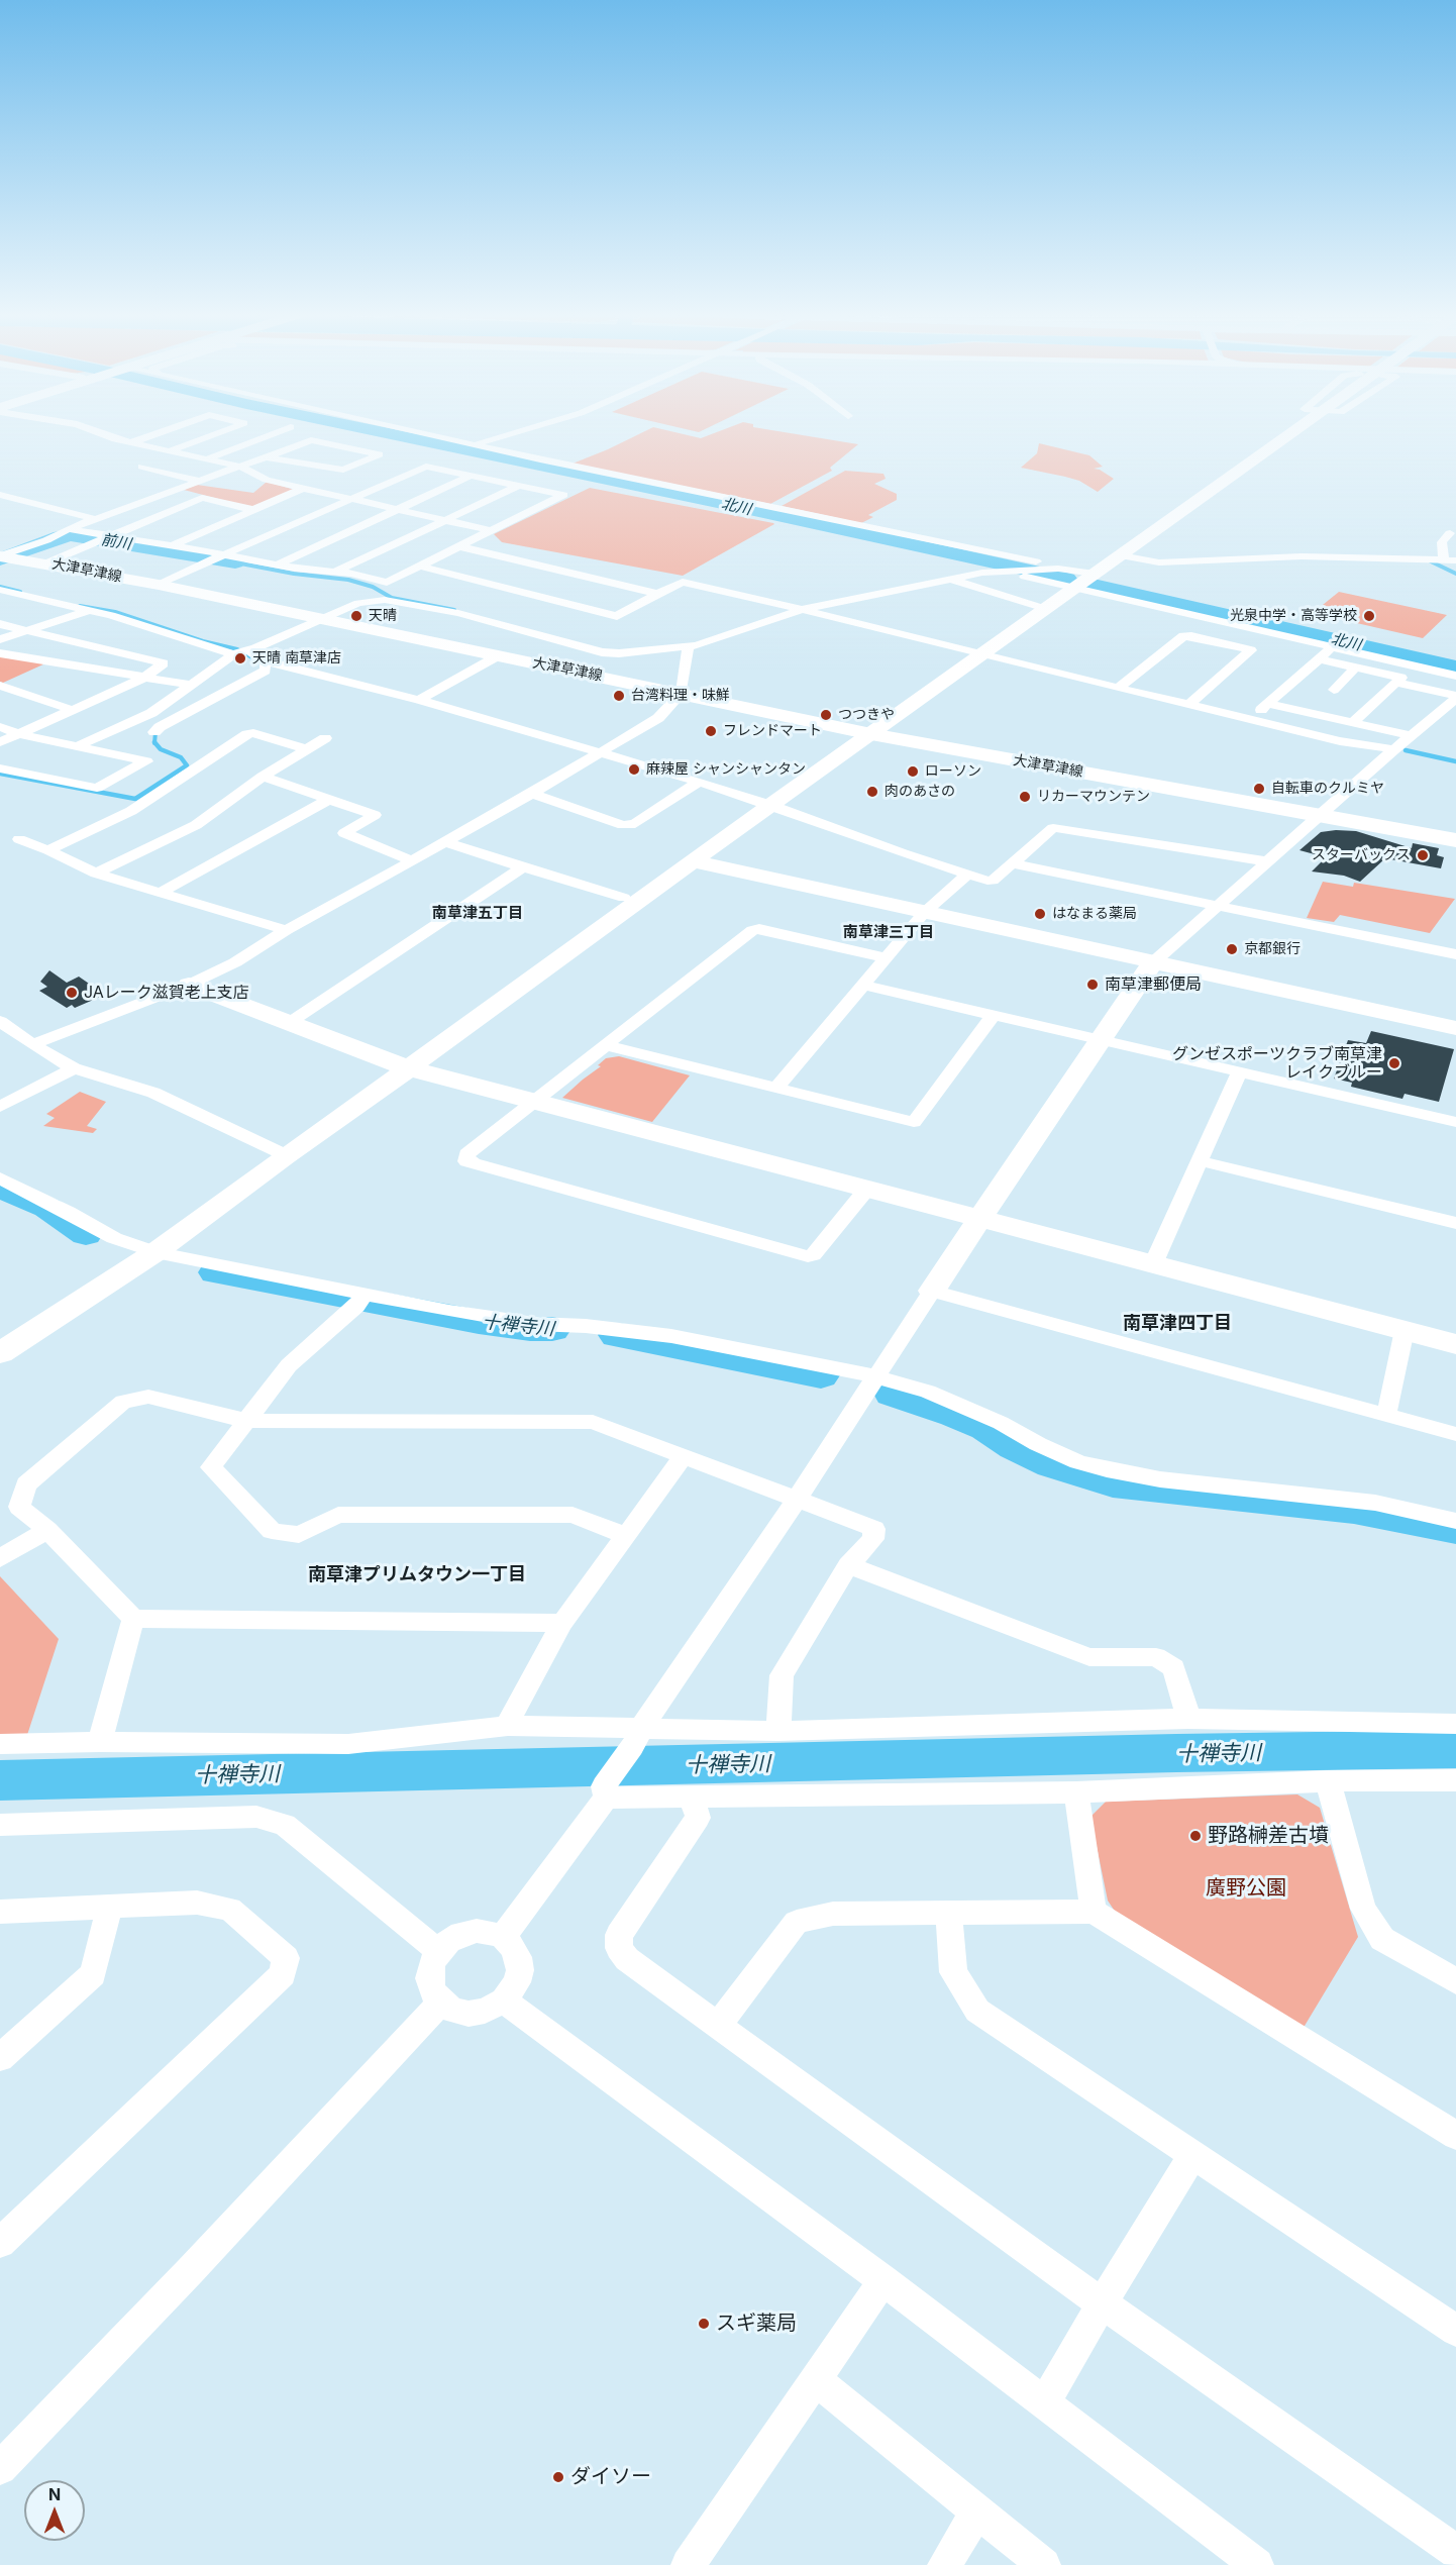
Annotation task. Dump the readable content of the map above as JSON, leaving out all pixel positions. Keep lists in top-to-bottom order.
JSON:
{
  "streets": {
    "main road": ["大津草津線"]
  },
  "districts": [
    "南草津五丁目",
    "南草津三丁目",
    "南草津四丁目",
    "南草津プリムタウン一丁目"
  ],
  "water": ["北川", "前川", "十禅寺川"],
  "parks": ["廣野公園"],
  "places": [
    "天晴",
    "光泉中学・高等学校",
    "天晴 南草津店",
    "台湾料理・味鮮",
    "つつきや",
    "フレンドマート",
    "麻辣屋 シャンシャンタン",
    "ローソン",
    "自転車のクルミヤ",
    "肉のあさの",
    "リカーマウンテン",
    "スターバックス",
    "はなまる薬局",
    "京都銀行",
    "南草津郵便局",
    "JAレーク滋賀老上支店",
    "グンゼスポーツクラブ南草津 レイクブルー",
    "野路榊差古墳",
    "スギ薬局",
    "ダイソー"
  ],
  "north": "top"
}
